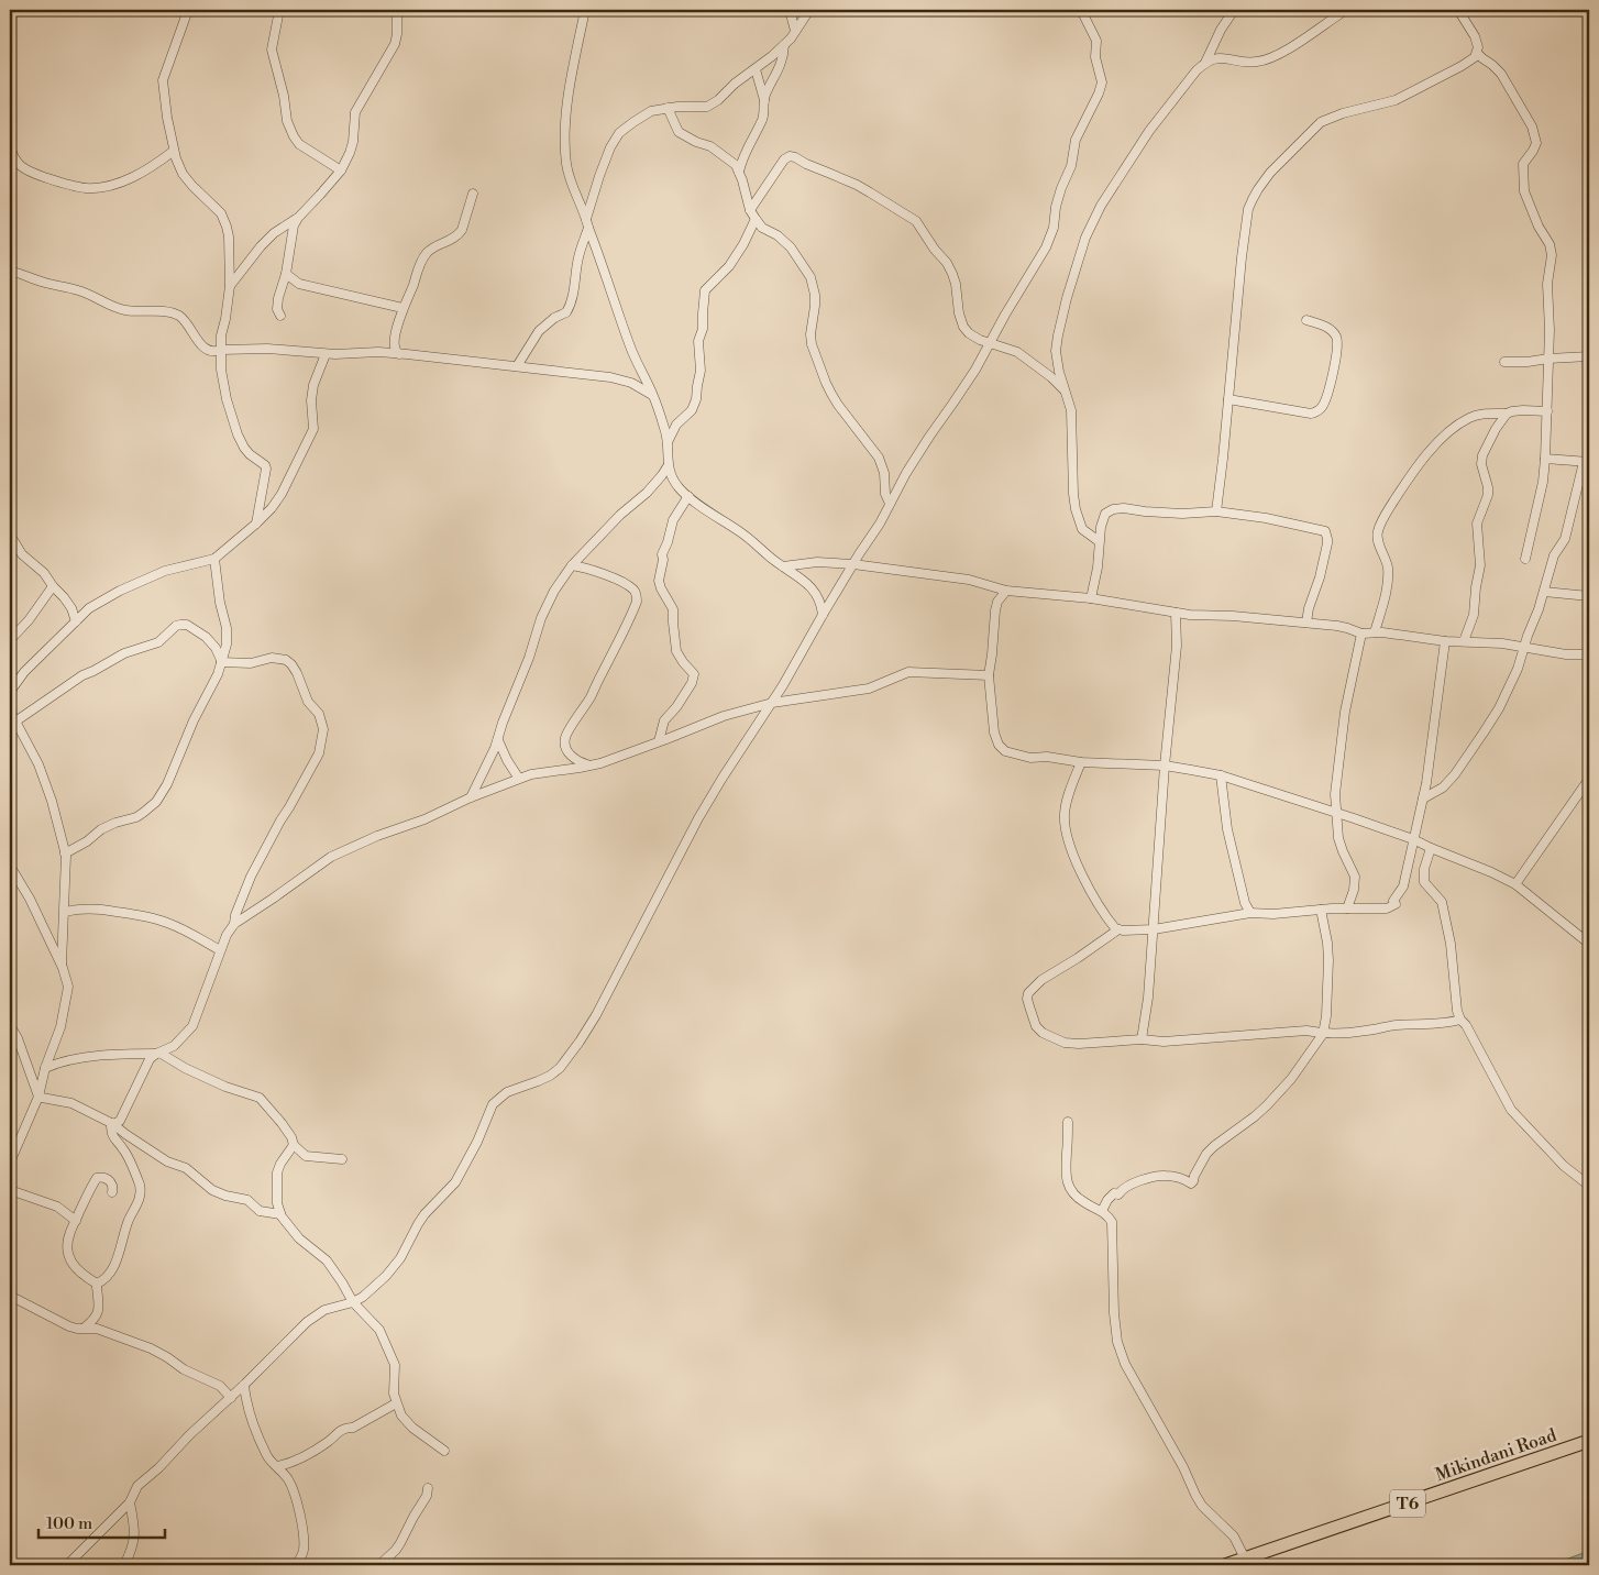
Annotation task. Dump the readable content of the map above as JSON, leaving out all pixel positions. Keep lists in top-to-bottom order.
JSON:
{
  "streets": {
    "highway": ["Mikindani Road", "T6"]
  },
  "scale_bar": "100 m"
}
